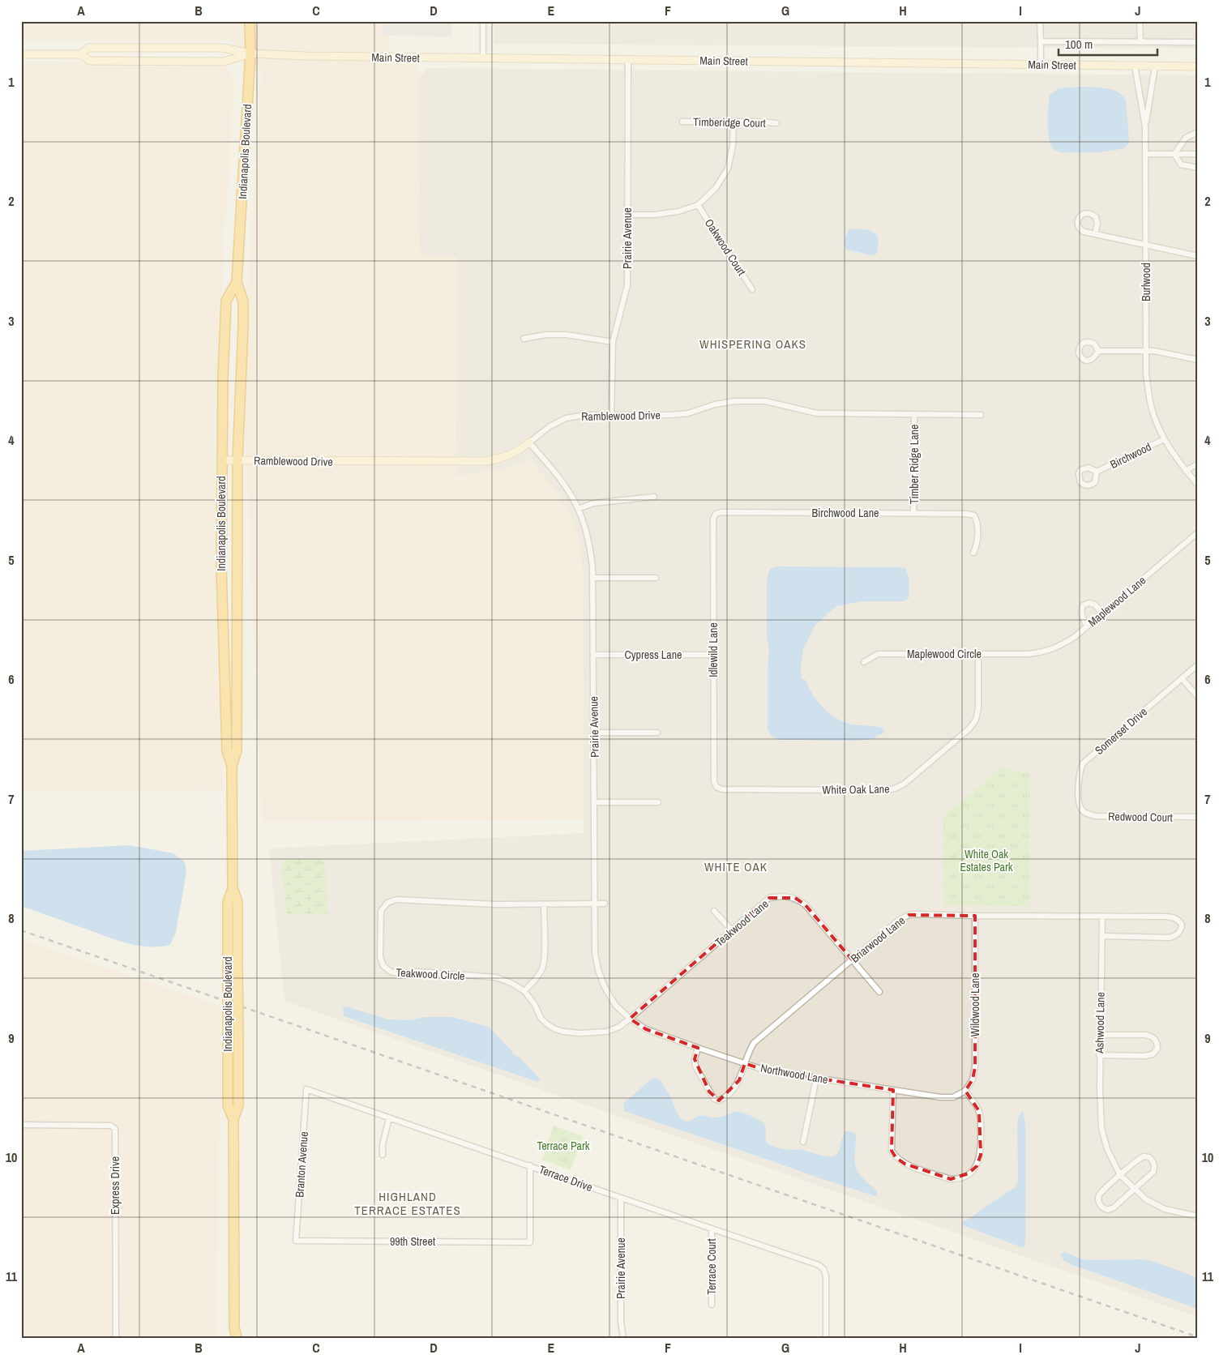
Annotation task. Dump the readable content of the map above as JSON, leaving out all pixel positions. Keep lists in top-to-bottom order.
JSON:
{
  "streets": {
    "highway": ["Indianapolis Boulevard"],
    "street": [
      "Main Street",
      "Timberidge Court",
      "Prairie Avenue",
      "Oakwood Court",
      "Burlwood",
      "Ramblewood Drive",
      "Birchwood",
      "Timber Ridge Lane",
      "Birchwood Lane",
      "Maplewood Lane",
      "Idlewild Lane",
      "Maplewood Circle",
      "Cypress Lane",
      "Somerset Drive",
      "White Oak Lane",
      "Redwood Court",
      "Teakwood Lane",
      "Briarwood Lane",
      "Teakwood Circle",
      "Wildwood Lane",
      "Ashwood Lane",
      "Northwood Lane",
      "Branton Avenue",
      "Terrace Drive",
      "Express Drive",
      "99th Street",
      "Terrace Court"
    ]
  },
  "crossings": [
    ["Main Street", "Indianapolis Boulevard"],
    ["Main Street", "Prairie Avenue"],
    ["Main Street", "Burlwood"],
    ["Indianapolis Boulevard", "Ramblewood Drive"],
    ["Prairie Avenue", "Ramblewood Drive"],
    ["Prairie Avenue", "Cypress Lane"],
    ["Prairie Avenue", "Teakwood Lane"],
    ["Prairie Avenue", "Teakwood Circle"],
    ["Prairie Avenue", "Northwood Lane"],
    ["Prairie Avenue", "Terrace Drive"],
    ["Burlwood", "Birchwood"],
    ["Ramblewood Drive", "Timber Ridge Lane"],
    ["Timber Ridge Lane", "Birchwood Lane"],
    ["Birchwood Lane", "Idlewild Lane"],
    ["Maplewood Lane", "Maplewood Circle"],
    ["Idlewild Lane", "Cypress Lane"],
    ["Idlewild Lane", "White Oak Lane"],
    ["Maplewood Circle", "White Oak Lane"],
    ["Somerset Drive", "Redwood Court"],
    ["Teakwood Lane", "Briarwood Lane"],
    ["Teakwood Lane", "Teakwood Circle"],
    ["Teakwood Lane", "Northwood Lane"],
    ["Briarwood Lane", "Wildwood Lane"],
    ["Briarwood Lane", "Ashwood Lane"],
    ["Briarwood Lane", "Northwood Lane"],
    ["Teakwood Circle", "Northwood Lane"],
    ["Wildwood Lane", "Northwood Lane"],
    ["Branton Avenue", "Terrace Drive"],
    ["Branton Avenue", "99th Street"],
    ["Terrace Drive", "99th Street"],
    ["Terrace Drive", "Terrace Court"]
  ],
  "districts": ["WHISPERING OAKS", "WHITE OAK", "HIGHLAND TERRACE ESTATES"],
  "parks": ["White Oak Estates Park", "Terrace Park"],
  "scale_bar": "100 m",
  "grid": {
    "columns": [
      "A",
      "B",
      "C",
      "D",
      "E",
      "F",
      "G",
      "H",
      "I",
      "J"
    ],
    "rows": [
      "1",
      "2",
      "3",
      "4",
      "5",
      "6",
      "7",
      "8",
      "9",
      "10",
      "11"
    ]
  }
}
